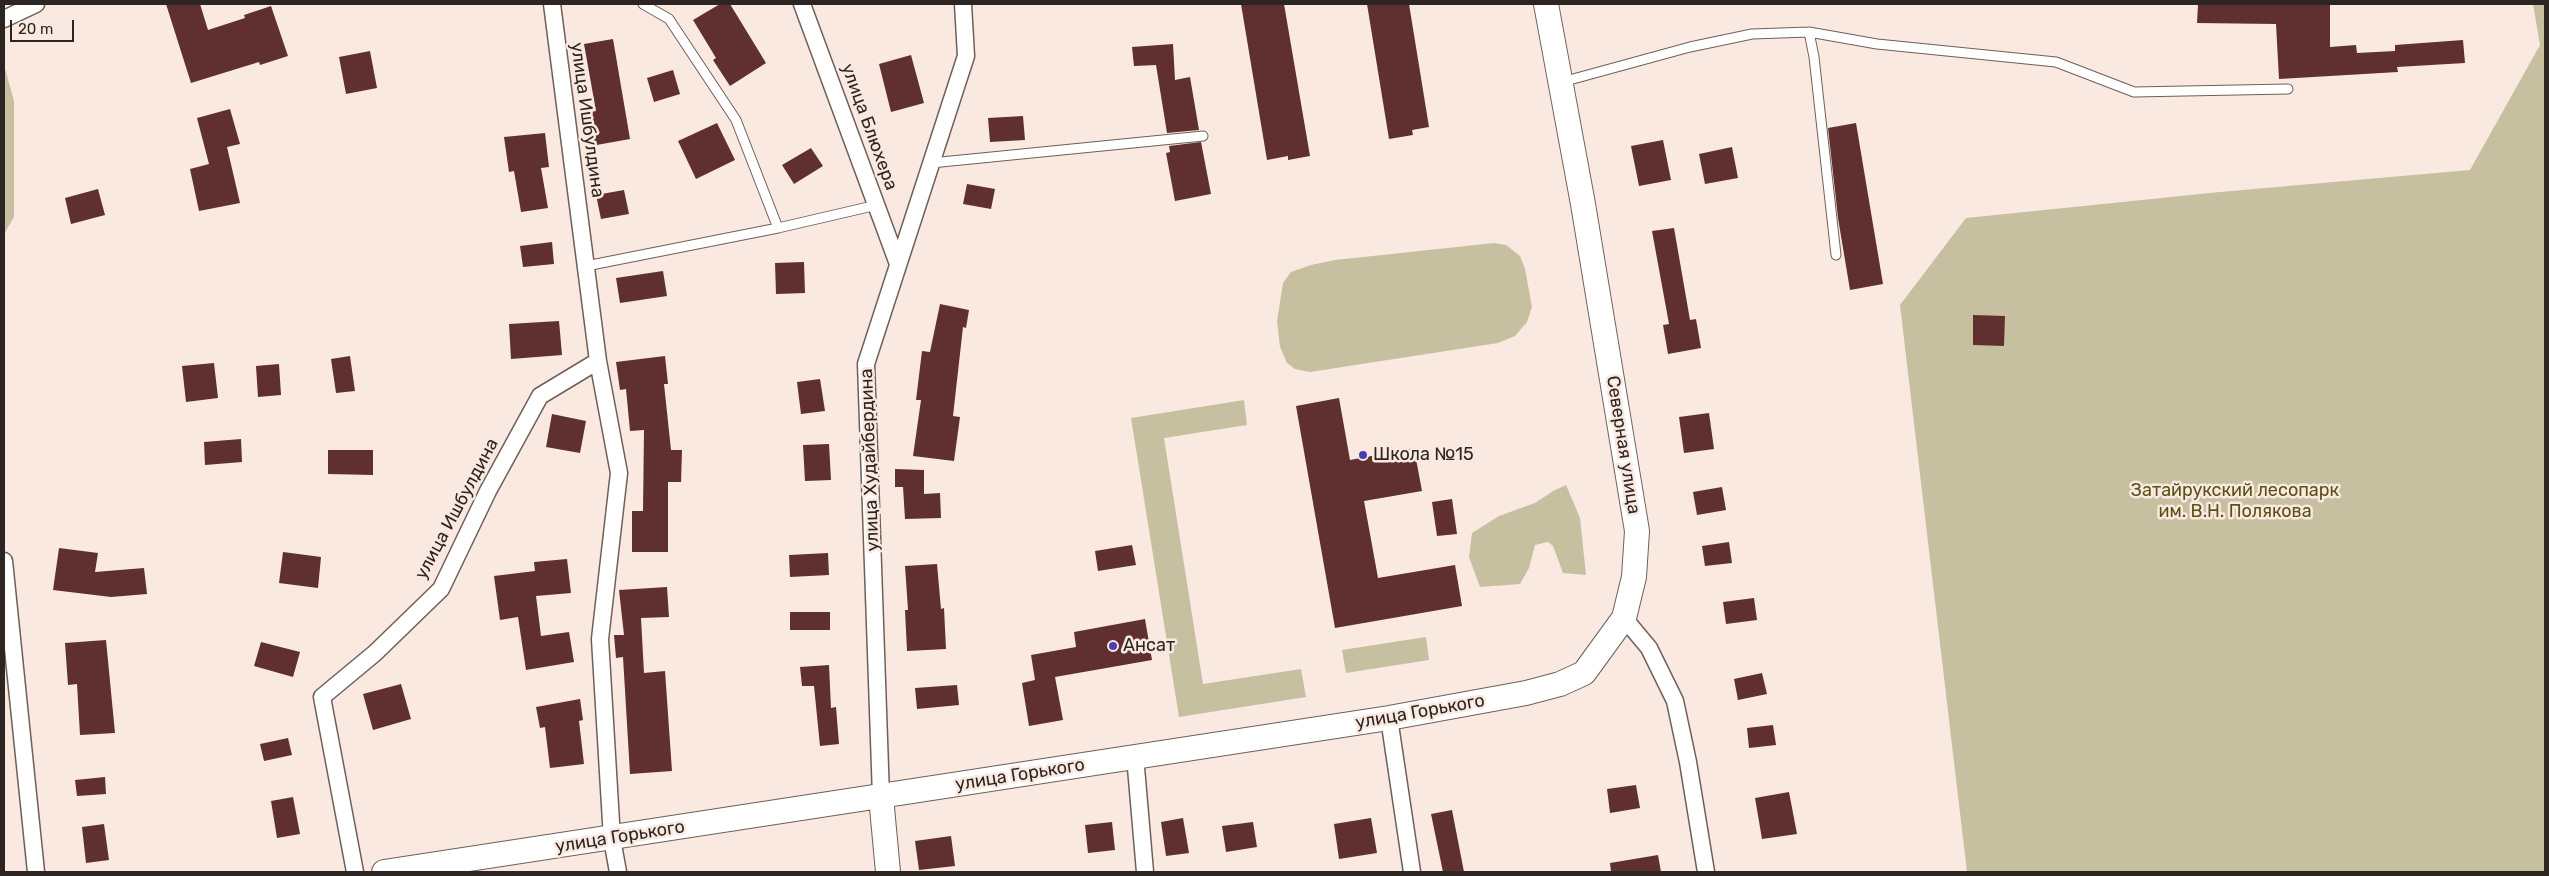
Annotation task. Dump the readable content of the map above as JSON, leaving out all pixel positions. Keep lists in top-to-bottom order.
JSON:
{
  "streets": {
    "main road": ["Северная улица", "улица Худайбердина", "улица Горького"],
    "street": ["улица Ишбулдина", "улица Блюхера"]
  },
  "crossings": [
    ["улица Ишбулдина", "улица Горького"],
    ["улица Блюхера", "улица Худайбердина"],
    ["Северная улица", "улица Горького"],
    ["улица Худайбердина", "улица Горького"]
  ],
  "parks": ["Затайрукский лесопарк им. В.Н. Полякова"],
  "places": ["Школа №15", "Ансат"],
  "scale_bar": "20 m"
}
